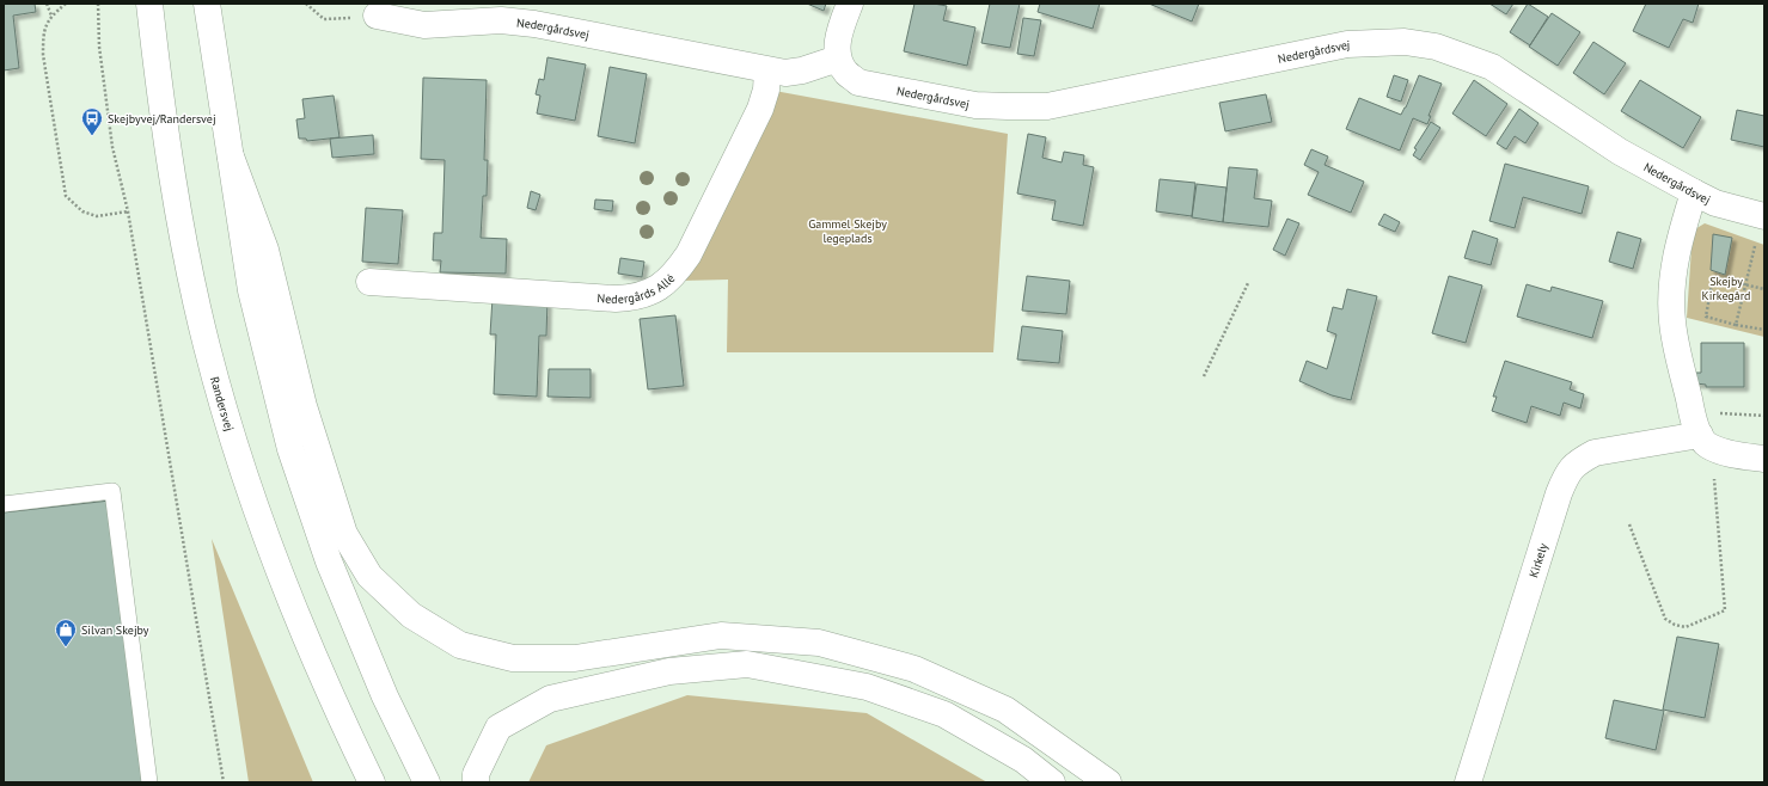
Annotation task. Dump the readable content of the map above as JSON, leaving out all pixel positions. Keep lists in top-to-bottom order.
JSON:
{
  "streets": {
    "main road": [
      "Nedergårdsvej",
      "Nedergårds Allé",
      "Randersvej",
      "Kirkely"
    ]
  },
  "crossings": [
    ["Nedergårdsvej", "Nedergårds Allé"]
  ],
  "parks": ["Gammel Skejby legeplads", "Skejby Kirkegård"],
  "places": {
    "bus stop": ["Skejbyvej/Randersvej"],
    "shop": ["Silvan Skejby"]
  }
}
